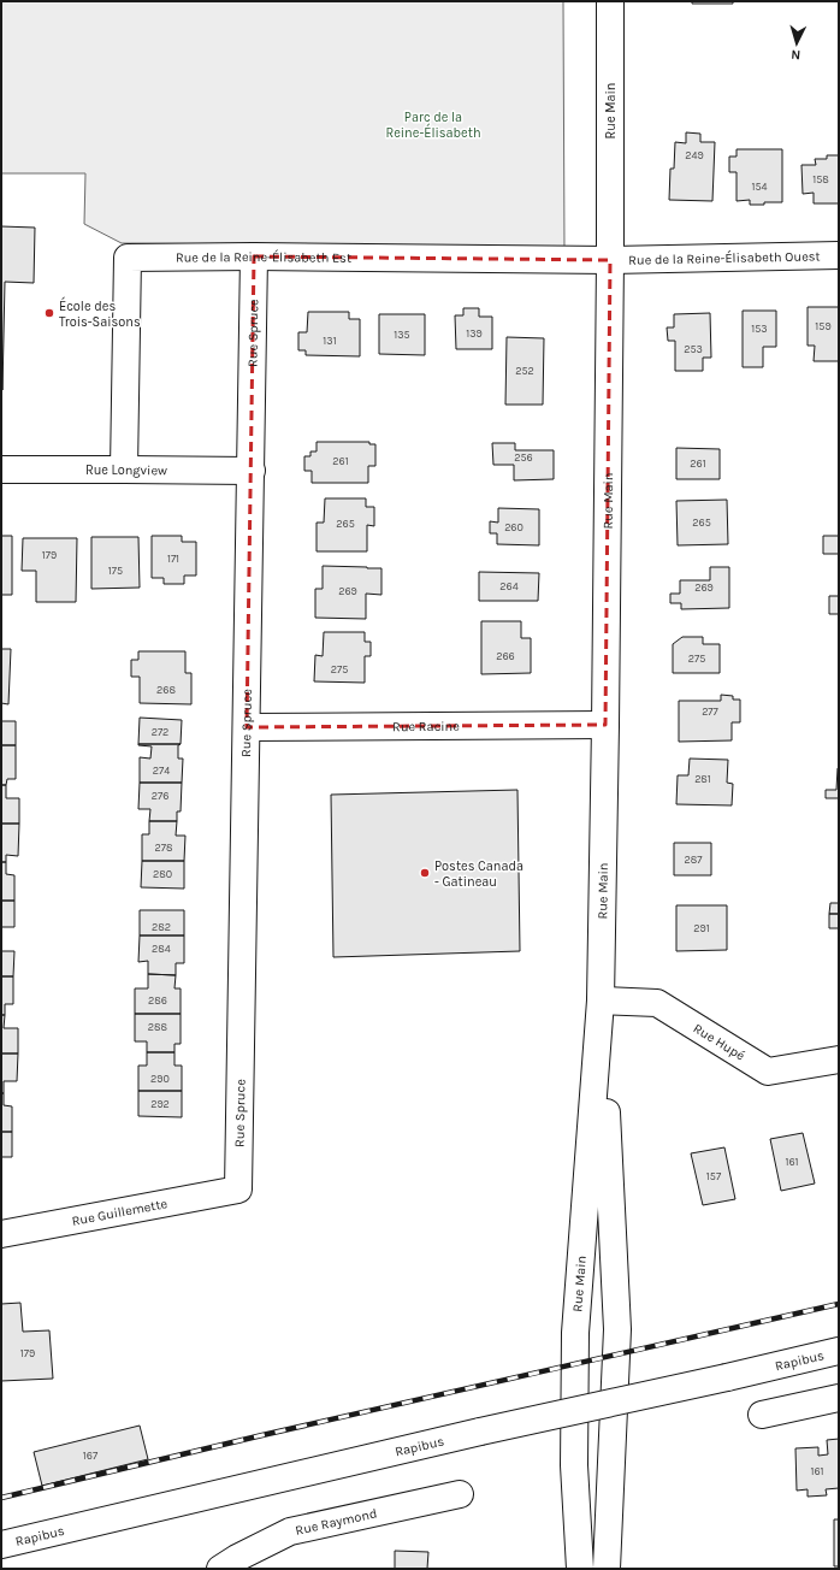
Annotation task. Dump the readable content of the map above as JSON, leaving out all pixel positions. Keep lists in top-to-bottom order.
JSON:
{
  "streets": {
    "street": [
      "Rue Main",
      "Rue de la Reine-Élisabeth Est",
      "Rue de la Reine-Élisabeth Ouest",
      "Rue Spruce",
      "Rue Longview",
      "Rue Racine",
      "Rue Hupé",
      "Rue Guillemette",
      "Rapibus",
      "Rue Raymond"
    ]
  },
  "crossings": [
    ["Rue Main", "Rue de la Reine-Élisabeth Est"],
    ["Rue Main", "Rue de la Reine-Élisabeth Ouest"],
    ["Rue Main", "Rue Racine"],
    ["Rue Main", "Rue Hupé"],
    ["Rue de la Reine-Élisabeth Est", "Rue de la Reine-Élisabeth Ouest"],
    ["Rue de la Reine-Élisabeth Est", "Rue Spruce"],
    ["Rue de la Reine-Élisabeth Est", "Rue Longview"],
    ["Rue Spruce", "Rue Longview"],
    ["Rue Spruce", "Rue Racine"],
    ["Rue Spruce", "Rue Guillemette"]
  ],
  "parks": ["Parc de la Reine-Élisabeth"],
  "places": ["École des Trois-Saisons", "Postes Canada - Gatineau"],
  "house_numbers": [
    "249",
    "158",
    "154",
    "159",
    "153",
    "139",
    "135",
    "131",
    "253",
    "252",
    "256",
    "261",
    "261",
    "265",
    "265",
    "260",
    "179",
    "171",
    "175",
    "264",
    "269",
    "269",
    "266",
    "275",
    "275",
    "268",
    "277",
    "272",
    "274",
    "281",
    "276",
    "278",
    "287",
    "280",
    "282",
    "291",
    "284",
    "286",
    "288",
    "290",
    "292",
    "161",
    "157",
    "179",
    "167",
    "161"
  ],
  "north": "bottom"
}
